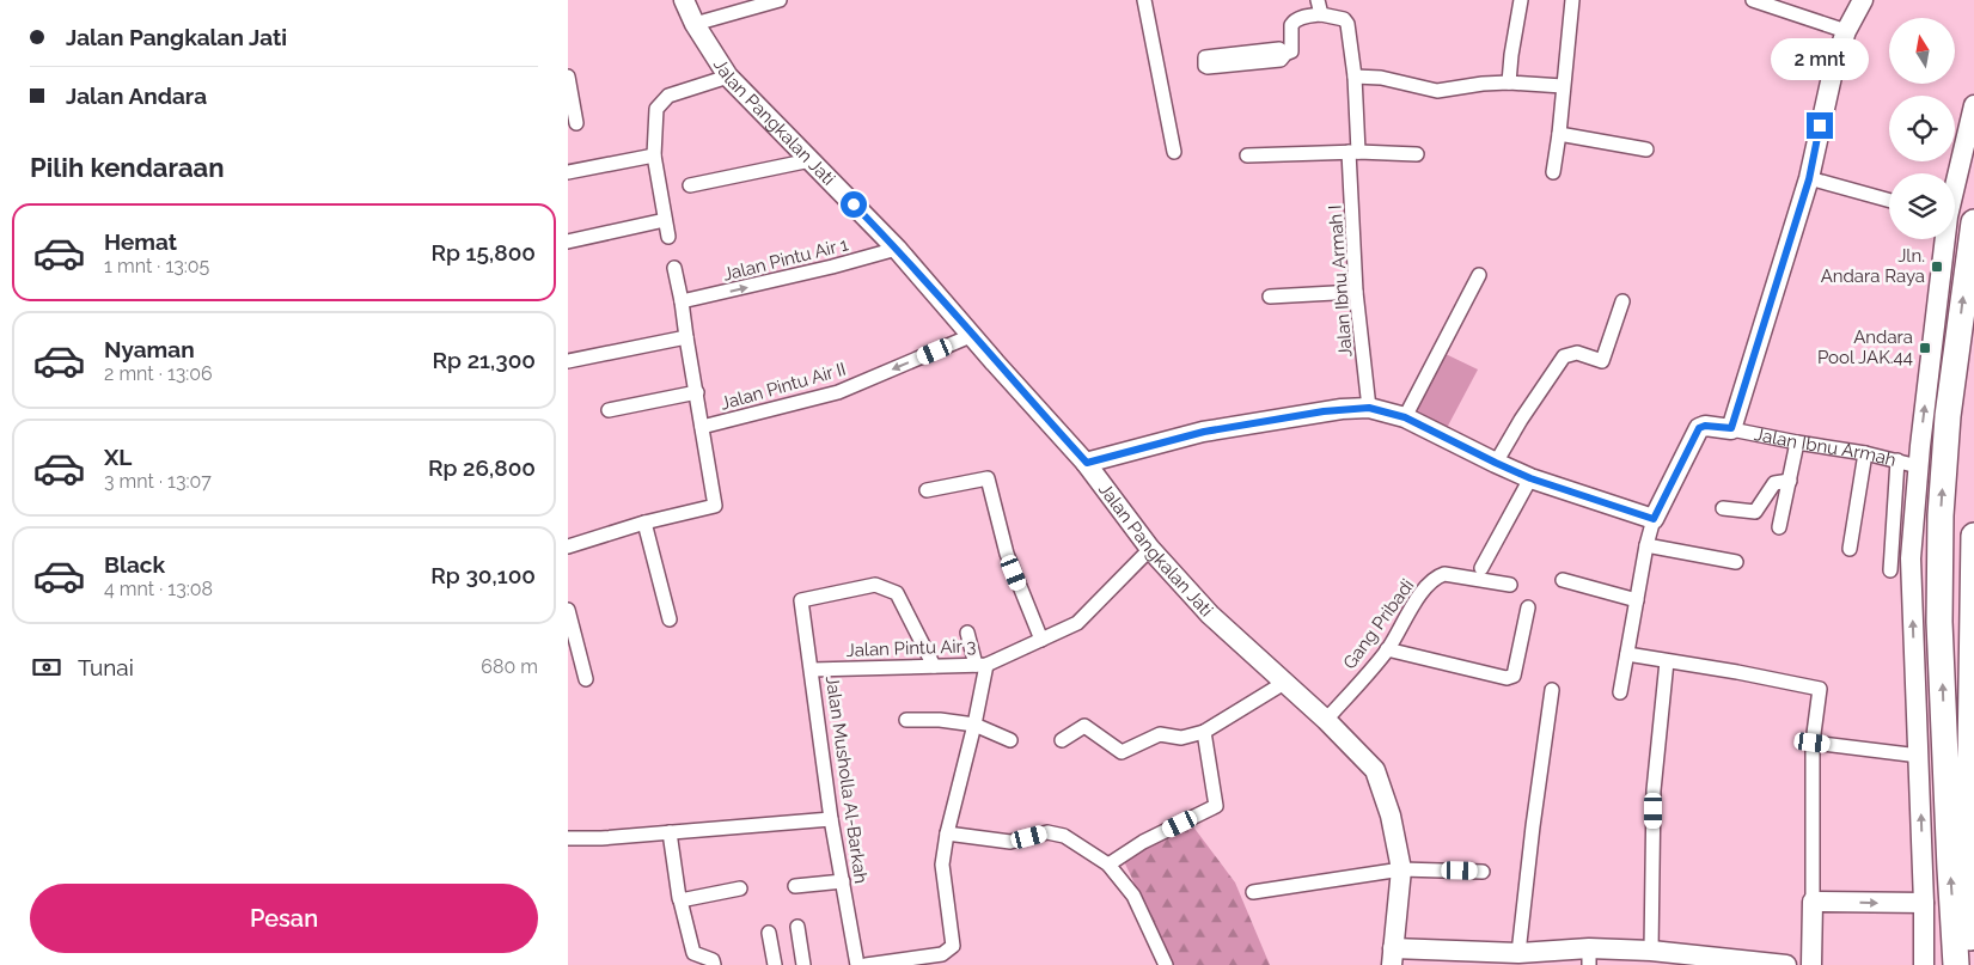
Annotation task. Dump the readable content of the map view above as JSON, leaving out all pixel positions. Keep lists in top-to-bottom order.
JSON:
{
  "streets": {
    "street": [
      "Jalan Pangkalan Jati",
      "Jalan Pintu Air 1",
      "Jalan Ibnu Armah I",
      "Jalan Pintu Air II",
      "Jalan Ibnu Armah",
      "Gang Pribadi",
      "Jalan Pintu Air 3",
      "Jalan Musholla Al-Barkah"
    ]
  },
  "crossings": [
    ["Jalan Pangkalan Jati", "Jalan Pintu Air 1"],
    ["Jalan Pangkalan Jati", "Jalan Pintu Air II"],
    ["Jalan Pangkalan Jati", "Gang Pribadi"],
    ["Jalan Pangkalan Jati", "Jalan Pintu Air 3"],
    ["Jalan Pintu Air 3", "Jalan Musholla Al-Barkah"]
  ],
  "one_way": ["Jalan Pintu Air II"],
  "places": {
    "transit": ["Jln. Andara Raya", "Andara Pool JAK.44"]
  },
  "north": "top",
  "page": {
    "banner": ["Jalan Pangkalan Jati", "Jalan Andara"],
    "bubble": "2 mnt",
    "heading": "Pilih kendaraan",
    "list": [
      {
        "name": "Hemat",
        "note": "1 mnt · 13:05",
        "value": "Rp 15,800"
      },
      {
        "name": "Nyaman",
        "note": "2 mnt · 13:06",
        "value": "Rp 21,300"
      },
      {
        "name": "XL",
        "note": "3 mnt · 13:07",
        "value": "Rp 26,800"
      },
      {
        "name": "Black",
        "note": "4 mnt · 13:08",
        "value": "Rp 30,100"
      }
    ],
    "pay": ["Tunai", "680 m"],
    "buttons": "Pesan"
  }
}
